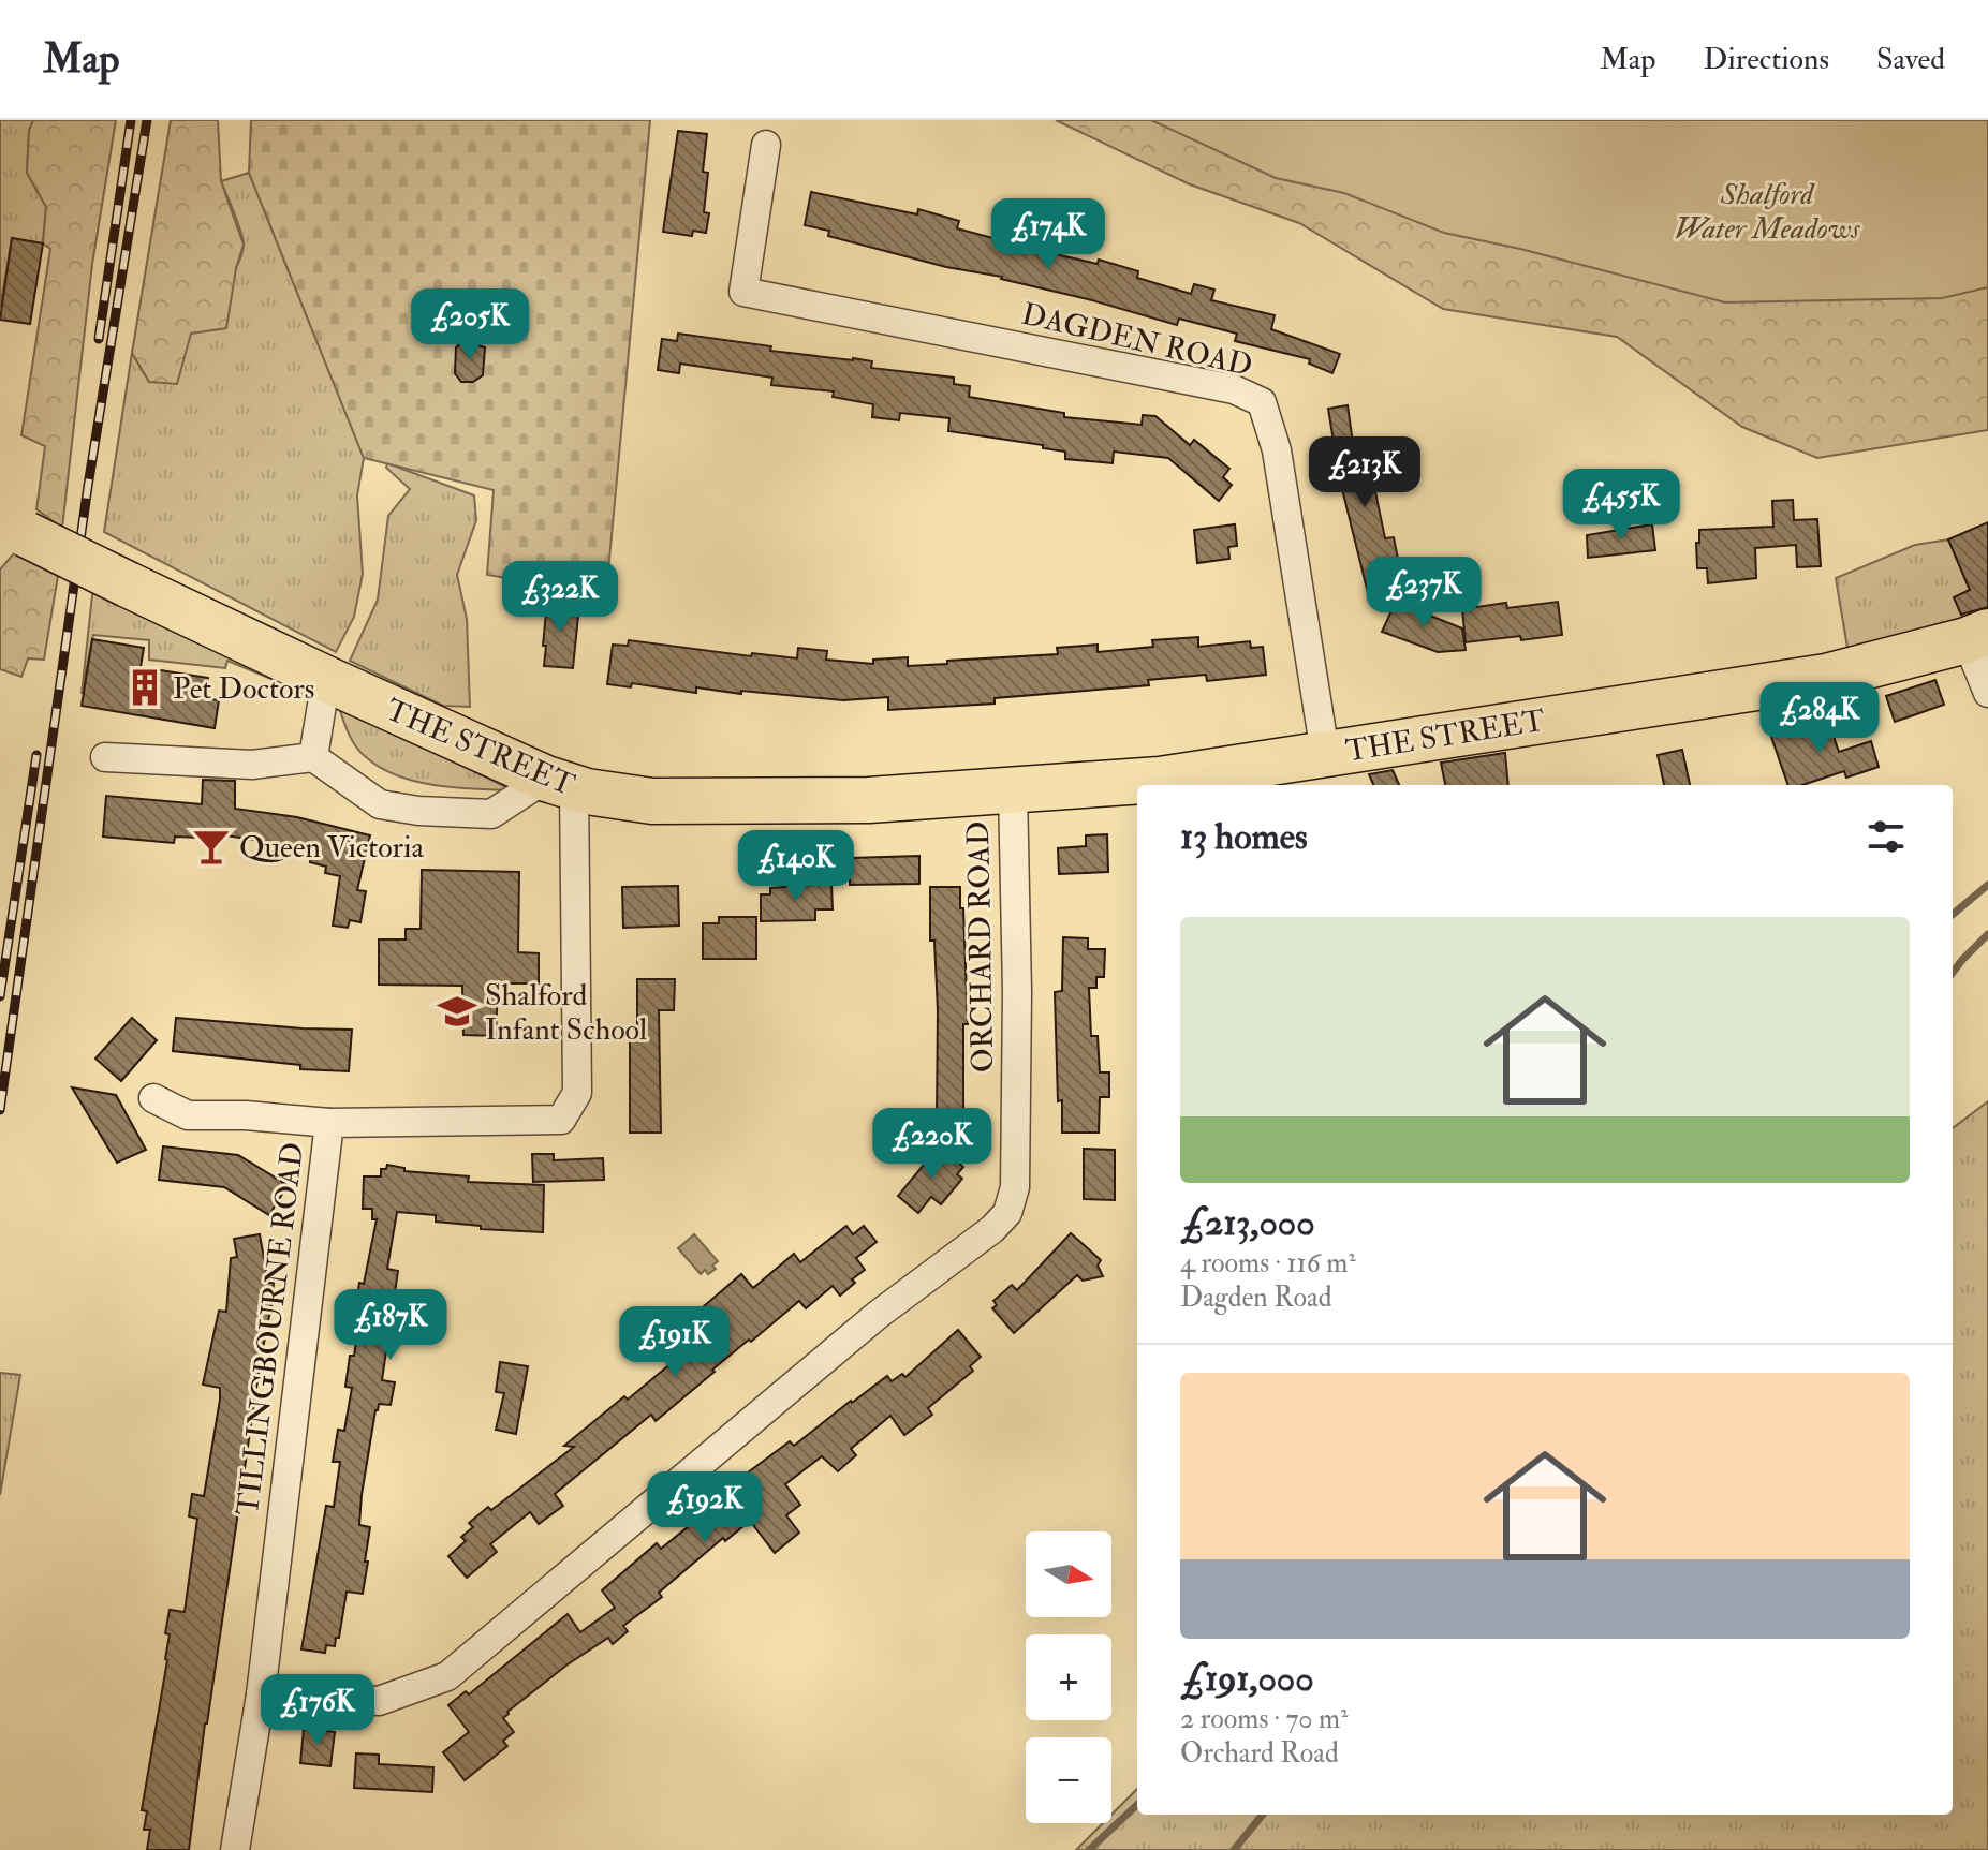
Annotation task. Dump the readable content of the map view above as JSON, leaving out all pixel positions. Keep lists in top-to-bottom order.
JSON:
{
  "streets": {
    "main road": ["THE STREET"],
    "street": ["DAGDEN ROAD", "ORCHARD ROAD", "TILLINGBOURNE ROAD"]
  },
  "crossings": [
    ["DAGDEN ROAD", "THE STREET"],
    ["THE STREET", "ORCHARD ROAD"],
    ["THE STREET", "TILLINGBOURNE ROAD"],
    ["ORCHARD ROAD", "TILLINGBOURNE ROAD"]
  ],
  "parks": ["Shalford Water Meadows"],
  "places": {
    "building": ["Pet Doctors"],
    "bar": ["Queen Victoria"],
    "school or university": ["Shalford Infant School"]
  },
  "north": "right",
  "page": {
    "header": "Map",
    "nav": ["Map", "Directions", "Saved"],
    "price": [
      "£174K",
      "£205K",
      "£213K",
      "£455K",
      "£237K",
      "£322K",
      "£284K",
      "£140K",
      "£220K",
      "£187K",
      "£191K",
      "£192K",
      "£176K"
    ],
    "heading": "13 homes",
    "list": [
      {
        "name": "£213,000",
        "note": "4 rooms · 116 m² · Dagden Road"
      },
      {
        "name": "£191,000",
        "note": "2 rooms · 70 m² · Orchard Road"
      }
    ],
    "map_buttons": ["+", "−"]
  }
}
